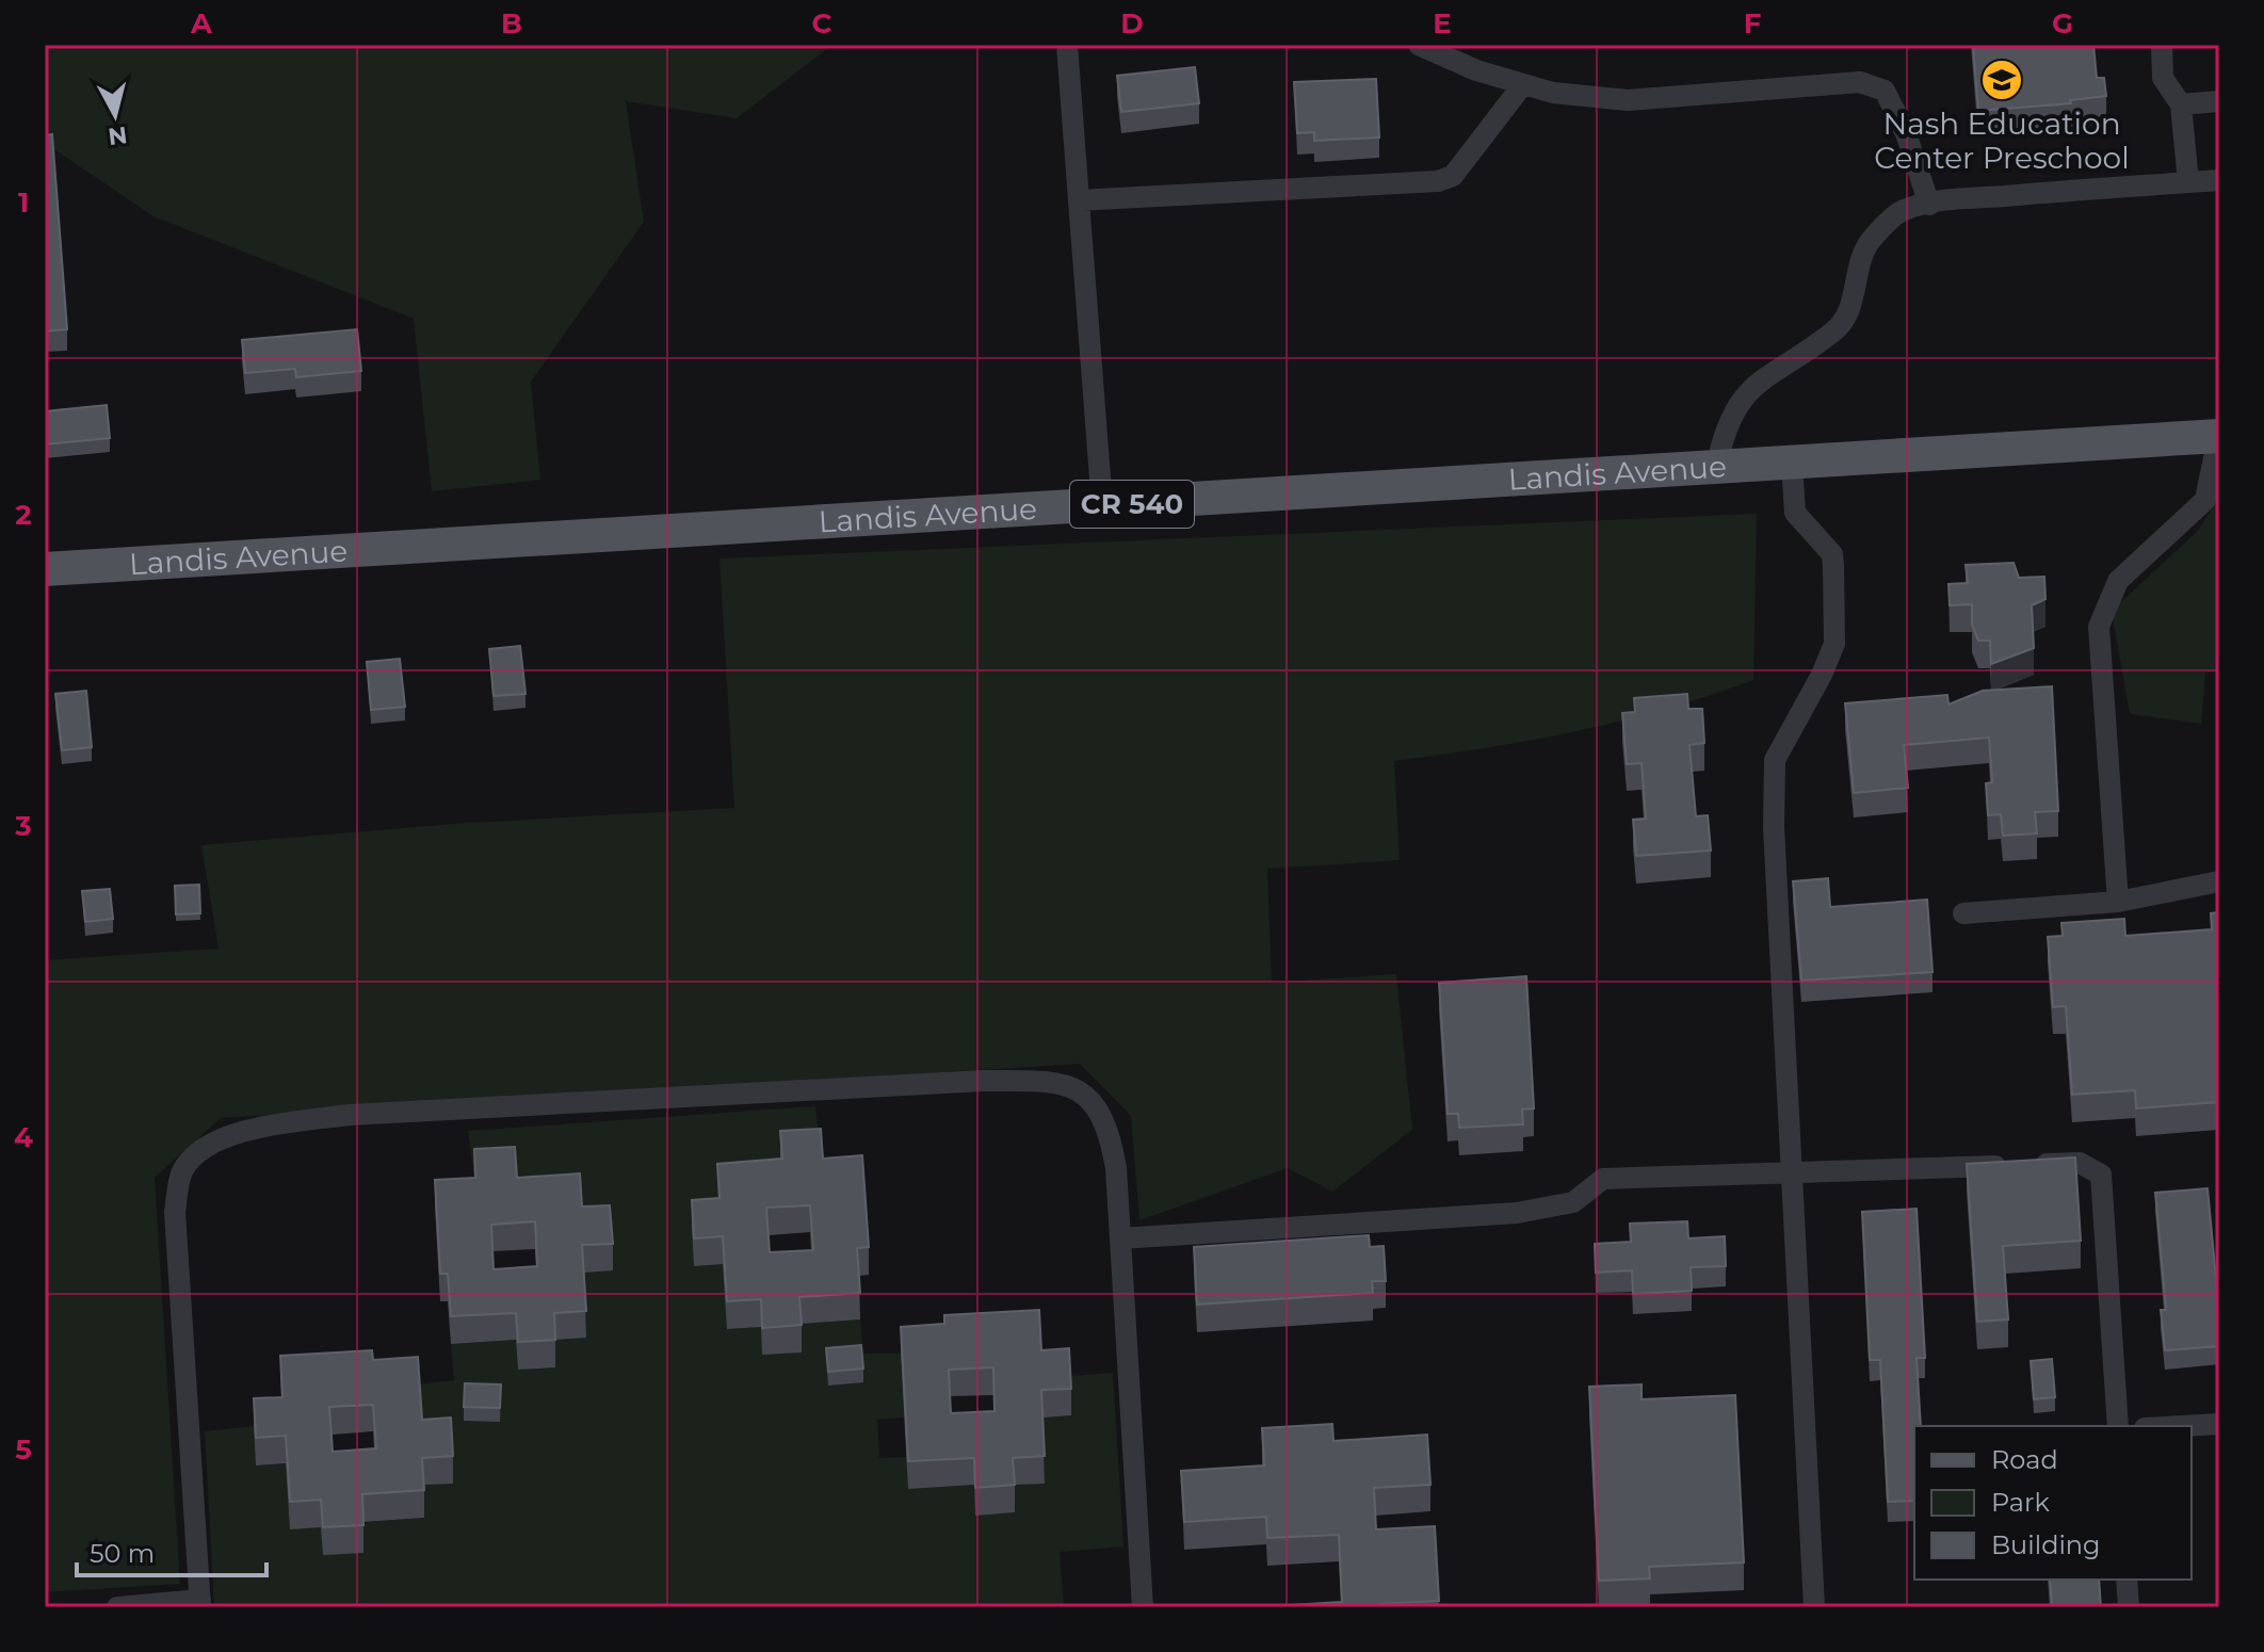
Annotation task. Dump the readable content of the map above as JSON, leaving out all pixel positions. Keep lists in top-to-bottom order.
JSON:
{
  "streets": {
    "main road": ["Landis Avenue", "CR 540"]
  },
  "places": {
    "school or university": ["Nash Education Center Preschool"]
  },
  "legend": ["Road", "Park", "Building"],
  "scale_bar": "50 m",
  "north": "bottom",
  "grid": {
    "columns": [
      "A",
      "B",
      "C",
      "D",
      "E",
      "F",
      "G"
    ],
    "rows": [
      "1",
      "2",
      "3",
      "4",
      "5"
    ]
  }
}
